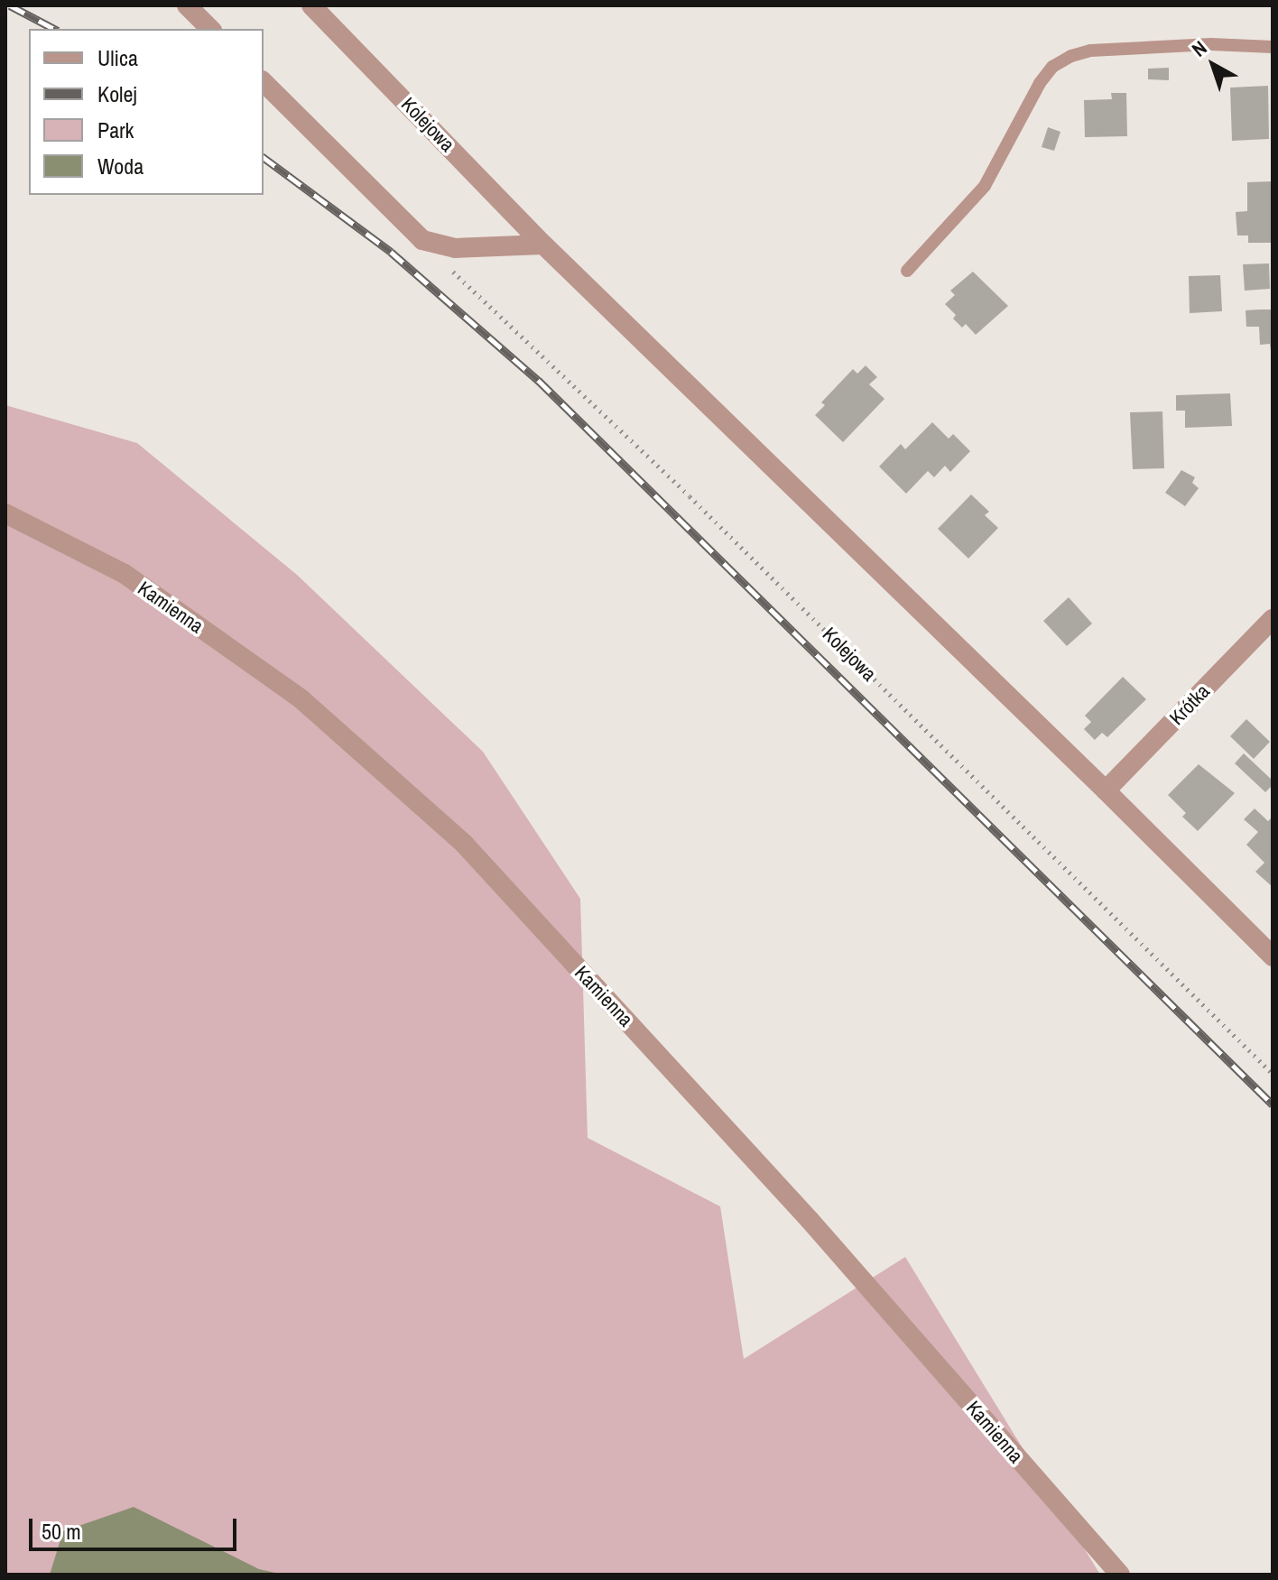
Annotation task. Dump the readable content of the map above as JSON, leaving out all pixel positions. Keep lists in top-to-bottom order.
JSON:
{
  "streets": {
    "street": ["Kolejowa", "Kamienna", "Krótka"]
  },
  "crossings": [
    ["Kolejowa", "Krótka"]
  ],
  "legend": [
    "Ulica",
    "Kolej",
    "Park",
    "Woda"
  ],
  "scale_bar": "50 m",
  "north": "top left"
}
